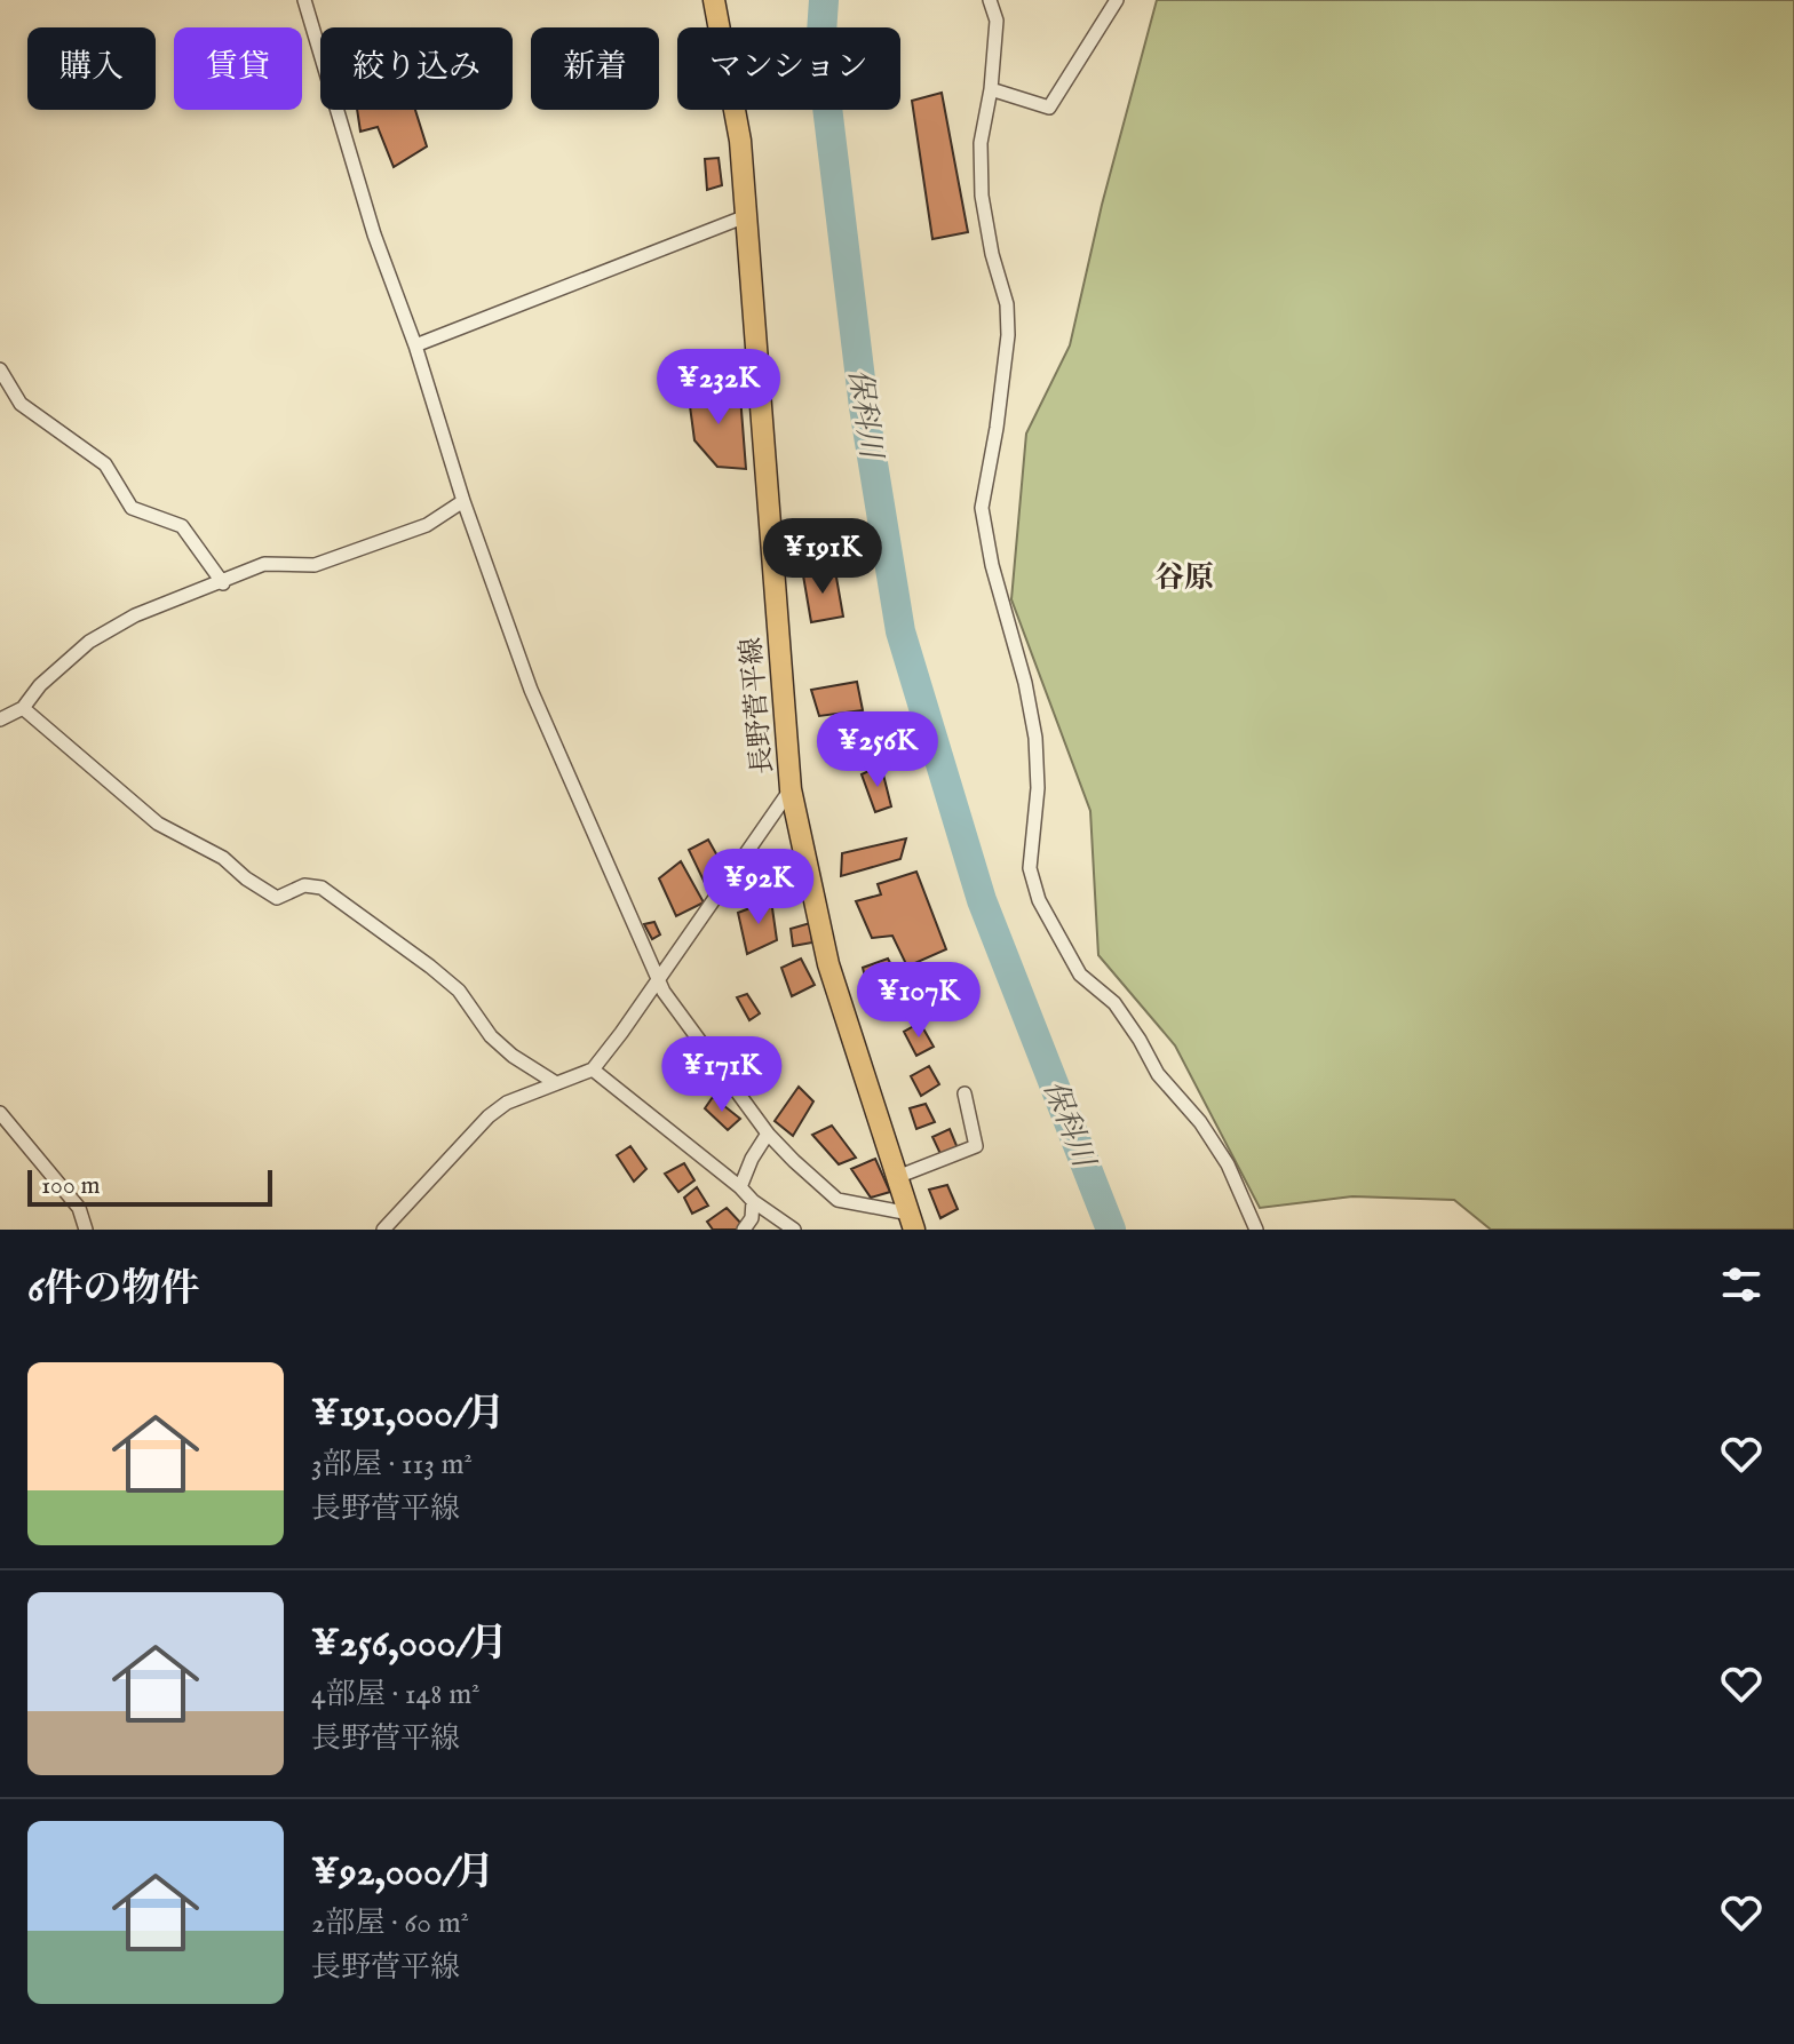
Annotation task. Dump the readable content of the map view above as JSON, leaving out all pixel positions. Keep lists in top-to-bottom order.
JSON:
{
  "streets": {
    "main road": ["長野菅平線"]
  },
  "districts": ["谷原"],
  "water": ["保科川"],
  "scale_bar": "100 m",
  "page": {
    "chip": [
      "購入",
      "賃貸",
      "絞り込み",
      "新着",
      "マンション"
    ],
    "price": [
      "¥232K",
      "¥191K",
      "¥256K",
      "¥92K",
      "¥107K",
      "¥171K"
    ],
    "scale": "100 m",
    "heading": "6件の物件",
    "list": [
      {
        "name": "¥191,000/月",
        "note": "3部屋 · 113 m² · 長野菅平線"
      },
      {
        "name": "¥256,000/月",
        "note": "4部屋 · 148 m² · 長野菅平線"
      },
      {
        "name": "¥92,000/月",
        "note": "2部屋 · 60 m² · 長野菅平線"
      }
    ]
  }
}
